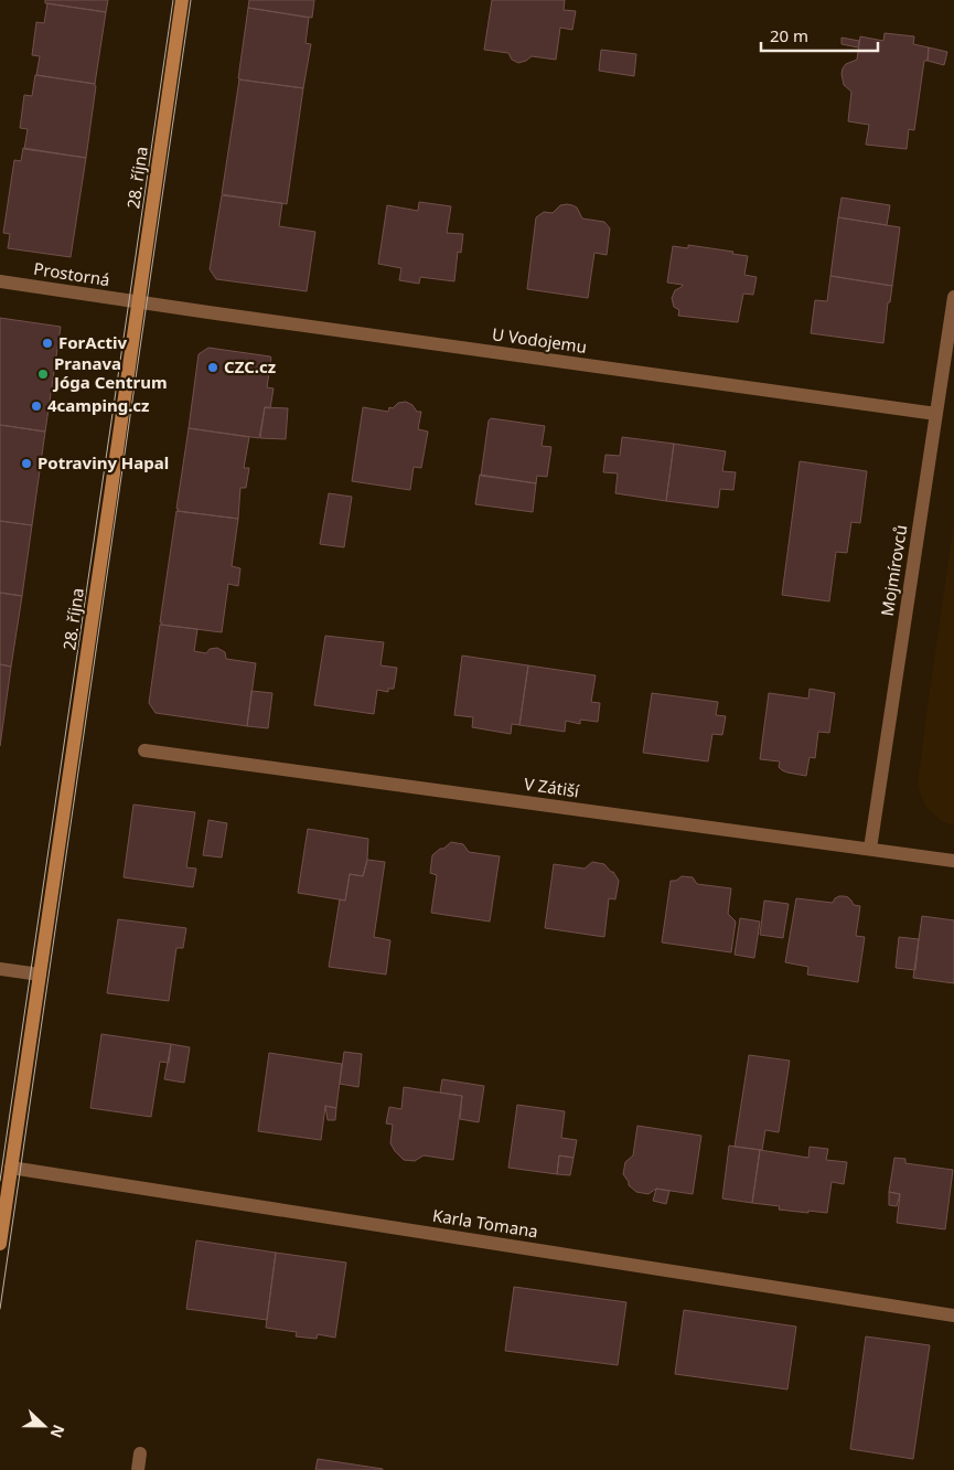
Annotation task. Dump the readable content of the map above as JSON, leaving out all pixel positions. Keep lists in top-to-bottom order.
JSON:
{
  "streets": {
    "main road": ["28. října"],
    "street": [
      "Prostorná",
      "U Vodojemu",
      "Mojmírovců",
      "V Zátiší",
      "Karla Tomana"
    ]
  },
  "crossings": [
    ["28. října", "Prostorná"],
    ["28. října", "U Vodojemu"],
    ["28. října", "Karla Tomana"],
    ["Prostorná", "U Vodojemu"],
    ["U Vodojemu", "Mojmírovců"],
    ["Mojmírovců", "V Zátiší"]
  ],
  "places": [
    "ForActiv",
    "CZC.cz",
    "Pranava Jóga Centrum",
    "4camping.cz",
    "Potraviny Hapal"
  ],
  "scale_bar": "20 m",
  "north": "right"
}
